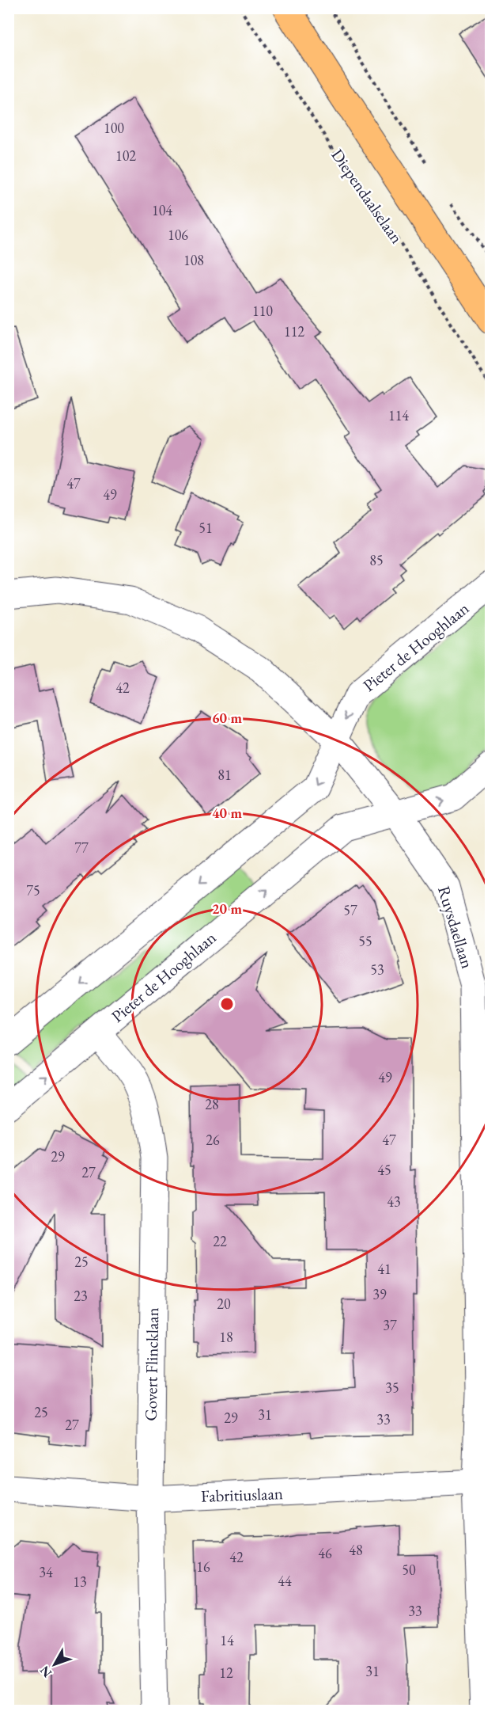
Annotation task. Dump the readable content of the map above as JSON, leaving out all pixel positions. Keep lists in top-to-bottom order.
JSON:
{
  "streets": {
    "main road": ["Diependaalselaan"],
    "street": [
      "Pieter de Hooghlaan",
      "Ruysdaellaan",
      "Govert Flincklaan",
      "Fabritiuslaan"
    ]
  },
  "crossings": [
    ["Pieter de Hooghlaan", "Ruysdaellaan"],
    ["Pieter de Hooghlaan", "Govert Flincklaan"],
    ["Ruysdaellaan", "Fabritiuslaan"],
    ["Govert Flincklaan", "Fabritiuslaan"]
  ],
  "house_numbers": [
    "100",
    "102",
    "104",
    "106",
    "108",
    "110",
    "112",
    "114",
    "47",
    "49",
    "51",
    "85",
    "42",
    "81",
    "77",
    "75",
    "57",
    "55",
    "53",
    "49",
    "28",
    "26",
    "47",
    "29",
    "45",
    "27",
    "43",
    "22",
    "25",
    "41",
    "39",
    "23",
    "20",
    "37",
    "18",
    "35",
    "25",
    "31",
    "29",
    "33",
    "27",
    "48",
    "46",
    "42",
    "16",
    "50",
    "34",
    "44",
    "13",
    "33",
    "14",
    "31",
    "12"
  ],
  "north": "bottom left",
  "rings": ["60 m", "40 m", "20 m"]
}
